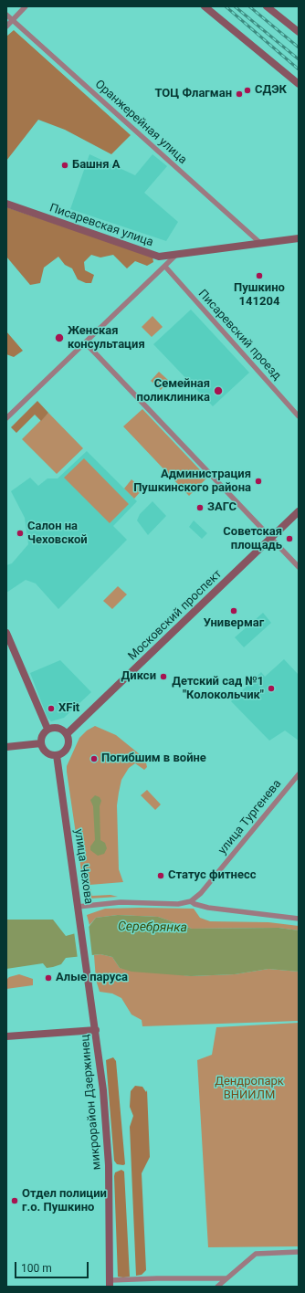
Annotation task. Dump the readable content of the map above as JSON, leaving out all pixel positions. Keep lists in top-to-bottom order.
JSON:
{
  "streets": {
    "main road": [
      "Писаревская улица",
      "Московский проспект",
      "улица Чехова",
      "микрорайон Дзержинец"
    ],
    "street": ["Оранжерейная улица", "Писаревский проезд", "улица Тургенева"]
  },
  "crossings": [
    ["Оранжерейная улица", "Писаревская улица"],
    ["Московский проспект", "улица Чехова"],
    ["улица Чехова", "микрорайон Дзержинец"]
  ],
  "water": ["Серебрянка"],
  "parks": ["Дендропарк ВНИИЛМ"],
  "places": [
    "СДЭК",
    "ТОЦ Флагман",
    "Башня А",
    "Пушкино 141204",
    "Женская консультация",
    "Семейная поликлиника",
    "Администрация Пушкинского района",
    "ЗАГС",
    "Салон на Чеховской",
    "Советская площадь",
    "Универмаг",
    "Дикси",
    "Детский сад №1 \"Колокольчик\"",
    "XFit",
    "Погибшим в войне",
    "Статус фитнесс",
    "Алые паруса",
    "Отдел полиции г.о. Пушкино"
  ],
  "scale_bar": "100 m"
}
